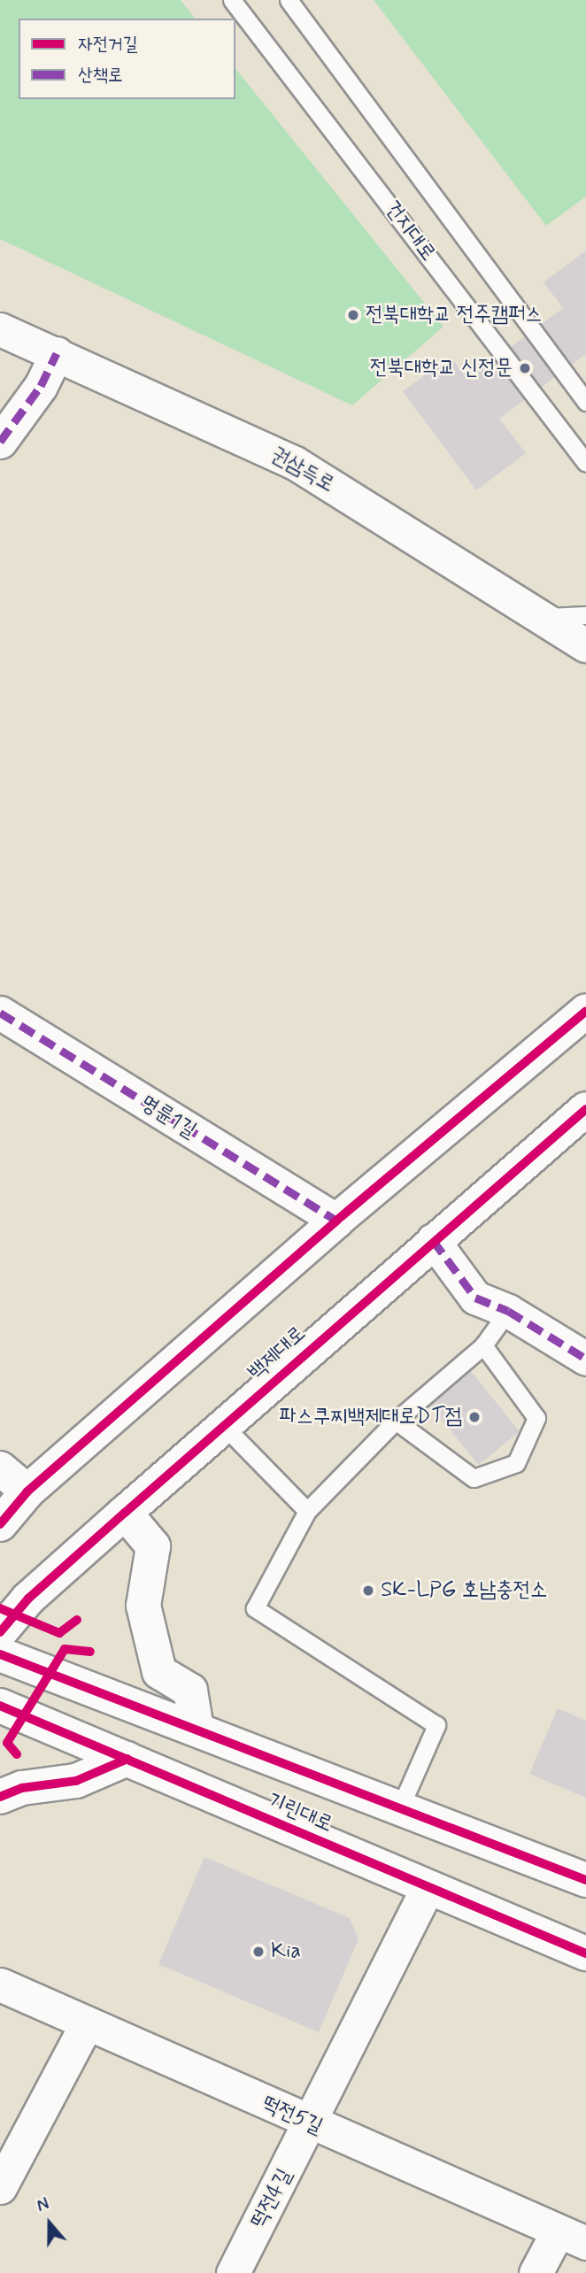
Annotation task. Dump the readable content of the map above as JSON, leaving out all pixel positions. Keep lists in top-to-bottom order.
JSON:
{
  "streets": {
    "street": [
      "권삼득로",
      "명륜1길",
      "백제대로",
      "기린대로",
      "떡전5길",
      "떡전4길"
    ],
    "lane": ["건지대로"]
  },
  "crossings": [
    ["기린대로", "떡전4길"],
    ["떡전5길", "떡전4길"]
  ],
  "places": [
    "전북대학교 전주캠퍼스",
    "전북대학교 신정문",
    "파스쿠찌백제대로DT점",
    "SK-LPG 호남충전소",
    "Kia"
  ],
  "legend": ["자전거길", "산책로"],
  "north": "top"
}
